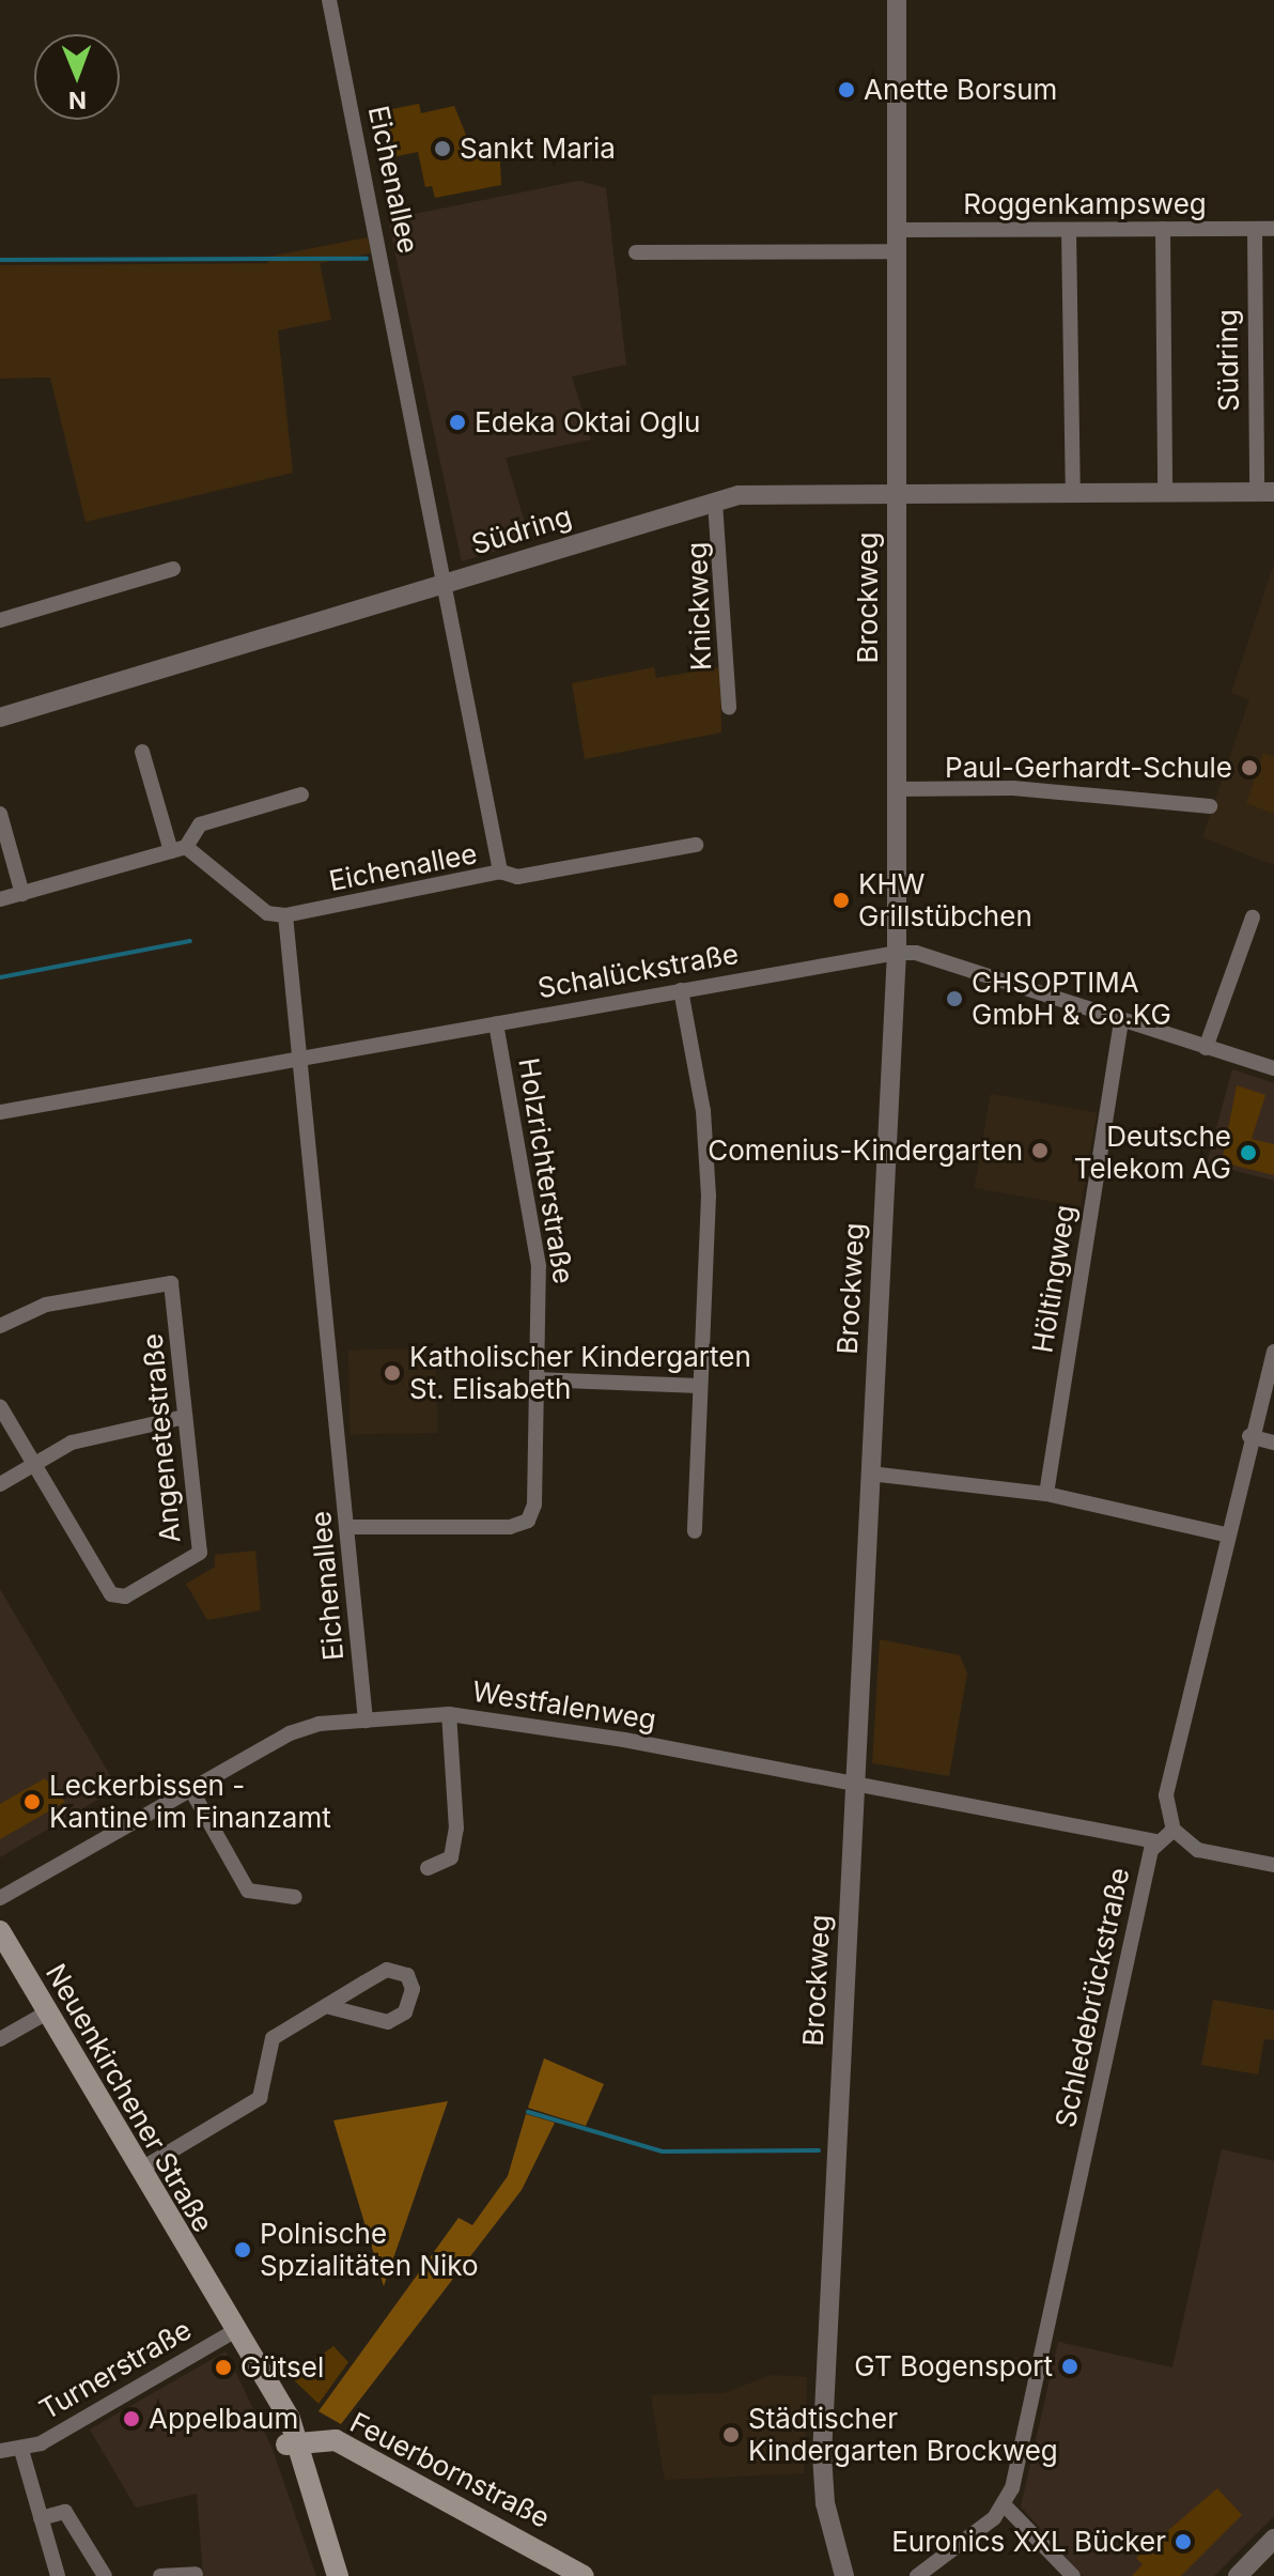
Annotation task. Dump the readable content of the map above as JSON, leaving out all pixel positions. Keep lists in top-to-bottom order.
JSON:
{
  "streets": {
    "main road": ["Neuenkirchener Straße", "Feuerbornstraße"],
    "street": [
      "Eichenallee",
      "Roggenkampsweg",
      "Südring",
      "Brockweg",
      "Knickweg",
      "Schalückstraße",
      "Holzrichterstraße",
      "Höltingweg",
      "Angenetestraße",
      "Westfalenweg",
      "Schledebrückstraße",
      "Turnerstraße"
    ]
  },
  "crossings": [
    ["Eichenallee", "Südring"],
    ["Eichenallee", "Schalückstraße"],
    ["Eichenallee", "Holzrichterstraße"],
    ["Eichenallee", "Westfalenweg"],
    ["Roggenkampsweg", "Südring"],
    ["Roggenkampsweg", "Brockweg"],
    ["Südring", "Brockweg"],
    ["Südring", "Knickweg"],
    ["Brockweg", "Schalückstraße"],
    ["Brockweg", "Westfalenweg"],
    ["Schalückstraße", "Holzrichterstraße"],
    ["Schalückstraße", "Höltingweg"],
    ["Westfalenweg", "Schledebrückstraße"],
    ["Neuenkirchener Straße", "Turnerstraße"],
    ["Neuenkirchener Straße", "Feuerbornstraße"]
  ],
  "places": [
    "Anette Borsum",
    "Sankt Maria",
    "Edeka Oktai Oglu",
    "Paul-Gerhardt-Schule",
    "KHW Grillstübchen",
    "CHSOPTIMA GmbH & Co.KG",
    "Comenius-Kindergarten",
    "Deutsche Telekom AG",
    "Katholischer Kindergarten St. Elisabeth",
    "Leckerbissen - Kantine im Finanzamt",
    "Polnische Spzialitäten Niko",
    "GT Bogensport",
    "Gütsel",
    "Appelbaum",
    "Städtischer Kindergarten Brockweg",
    "Euronics XXL Bücker"
  ],
  "north": "bottom"
}
